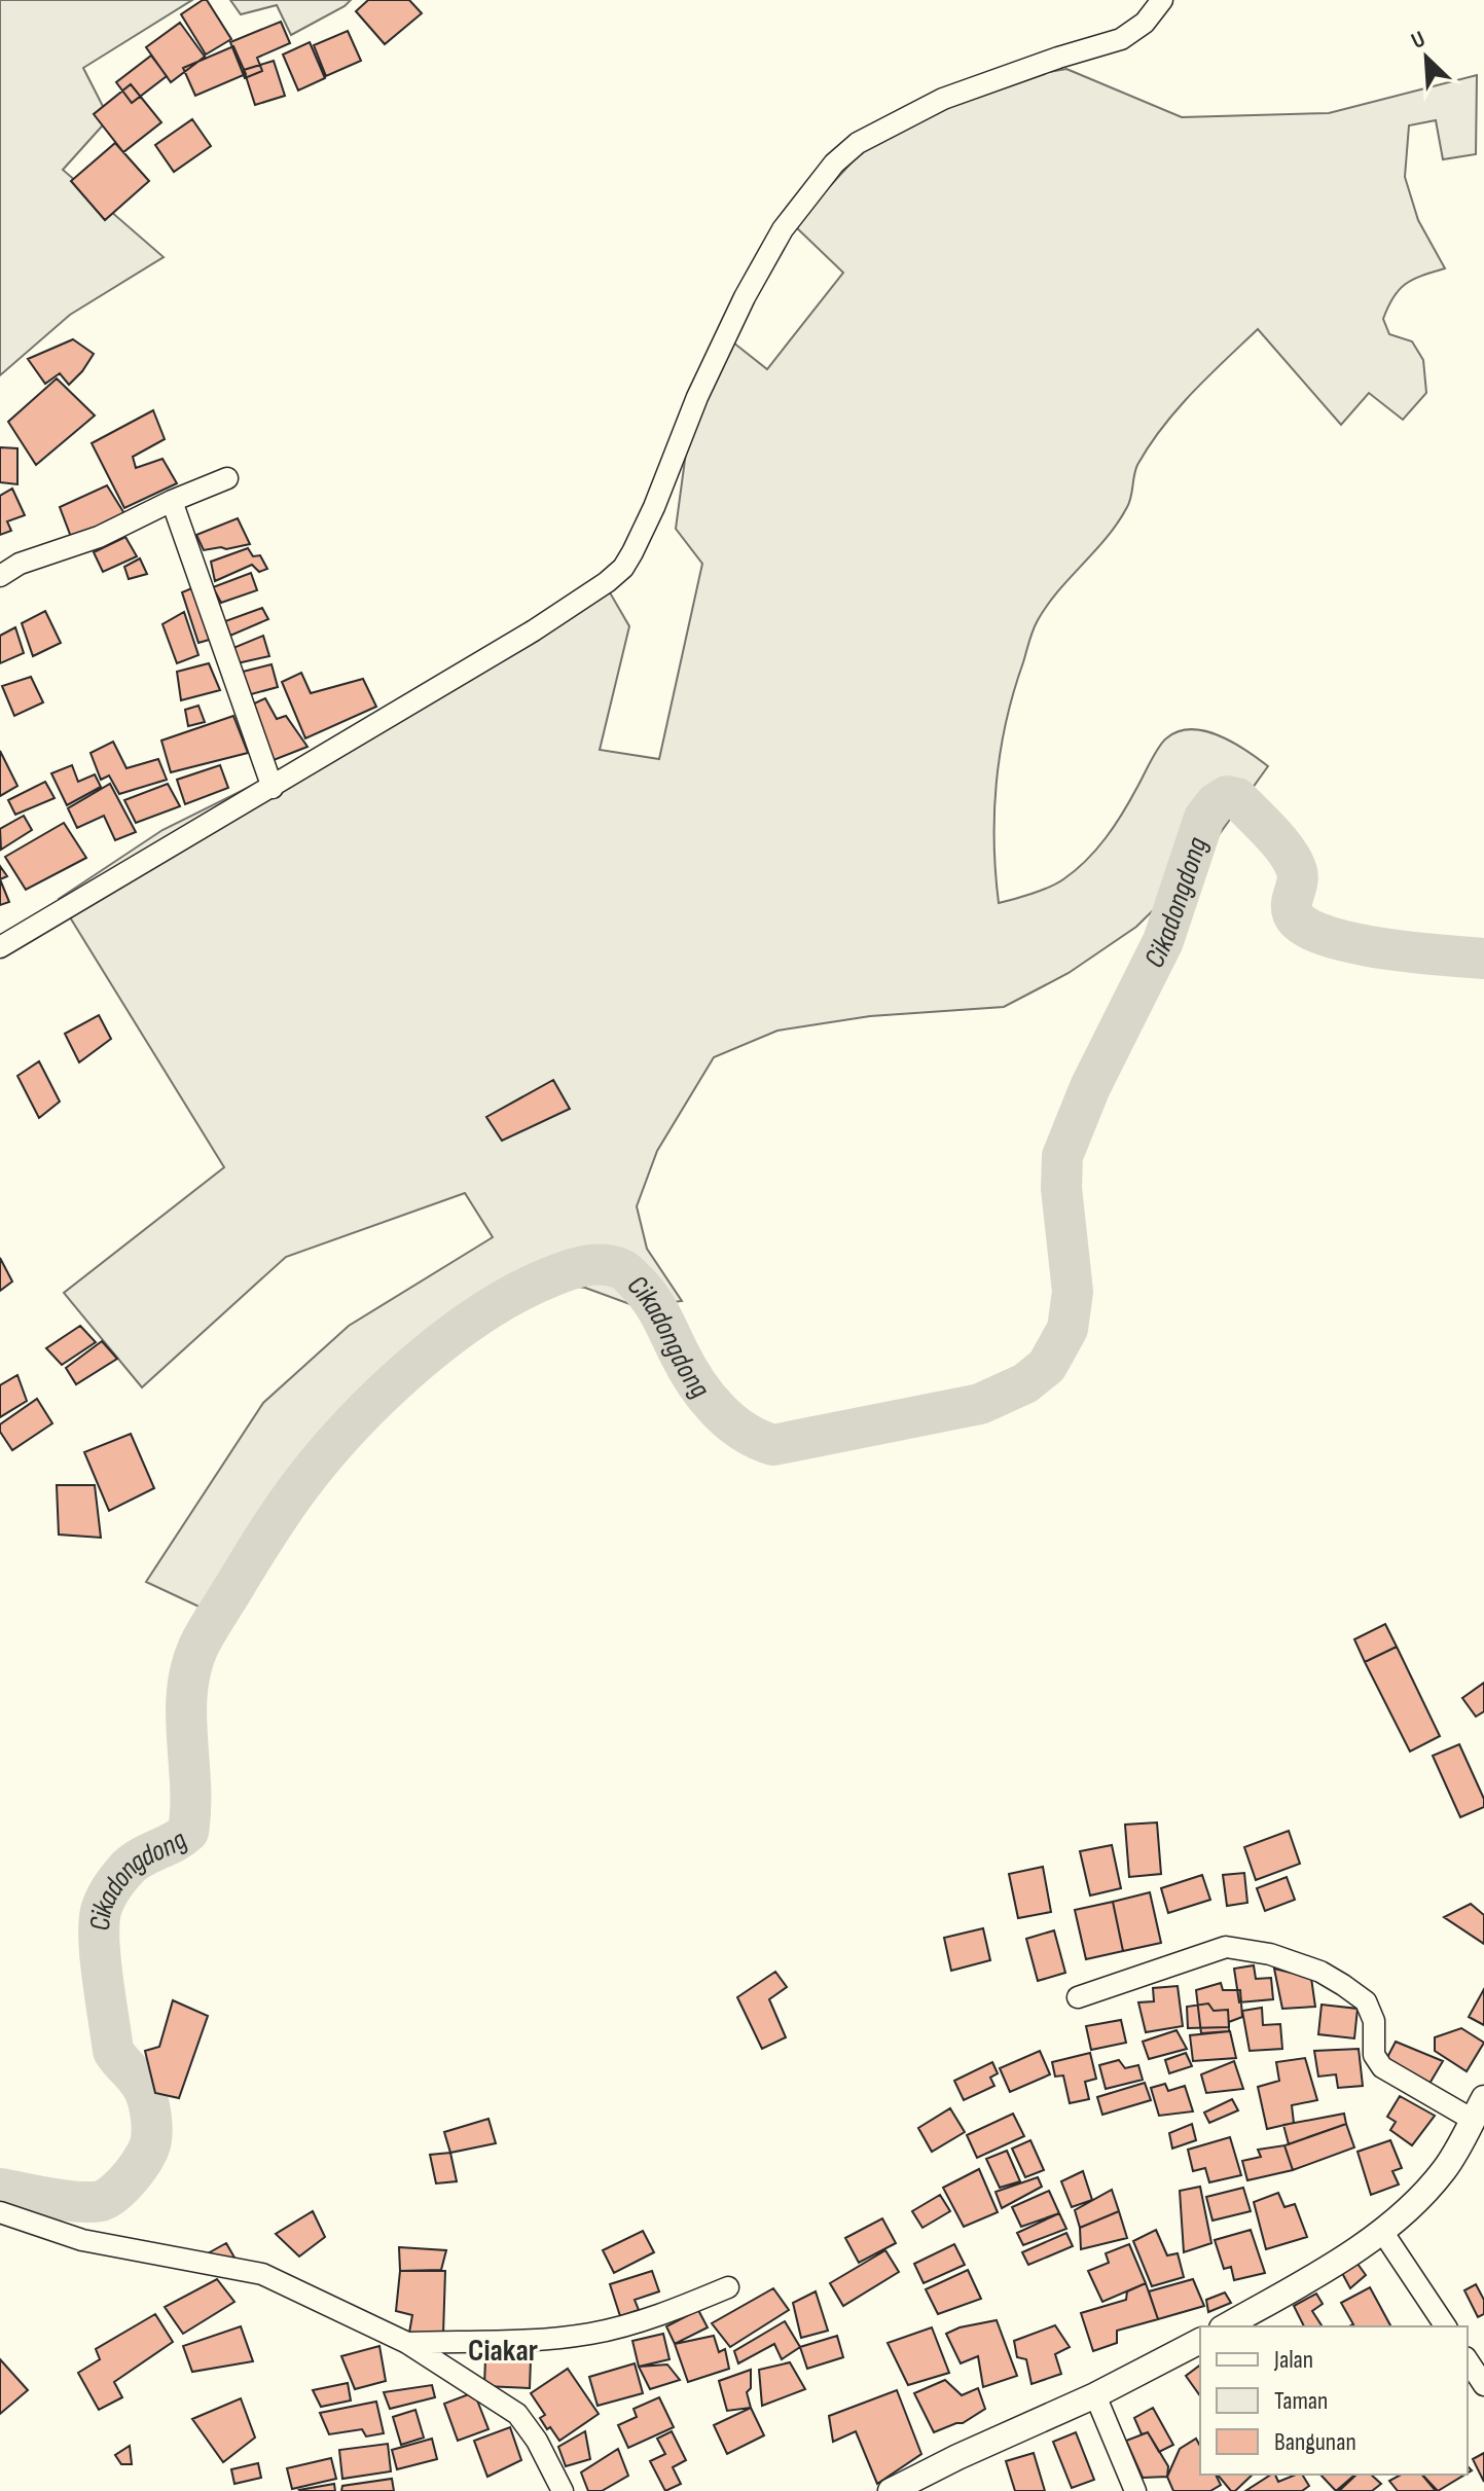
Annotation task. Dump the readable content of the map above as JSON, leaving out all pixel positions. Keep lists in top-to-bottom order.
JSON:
{
  "districts": ["Ciakar"],
  "water": ["Cikadongdong"],
  "legend": ["Jalan", "Taman", "Bangunan"],
  "north": "top left"
}
